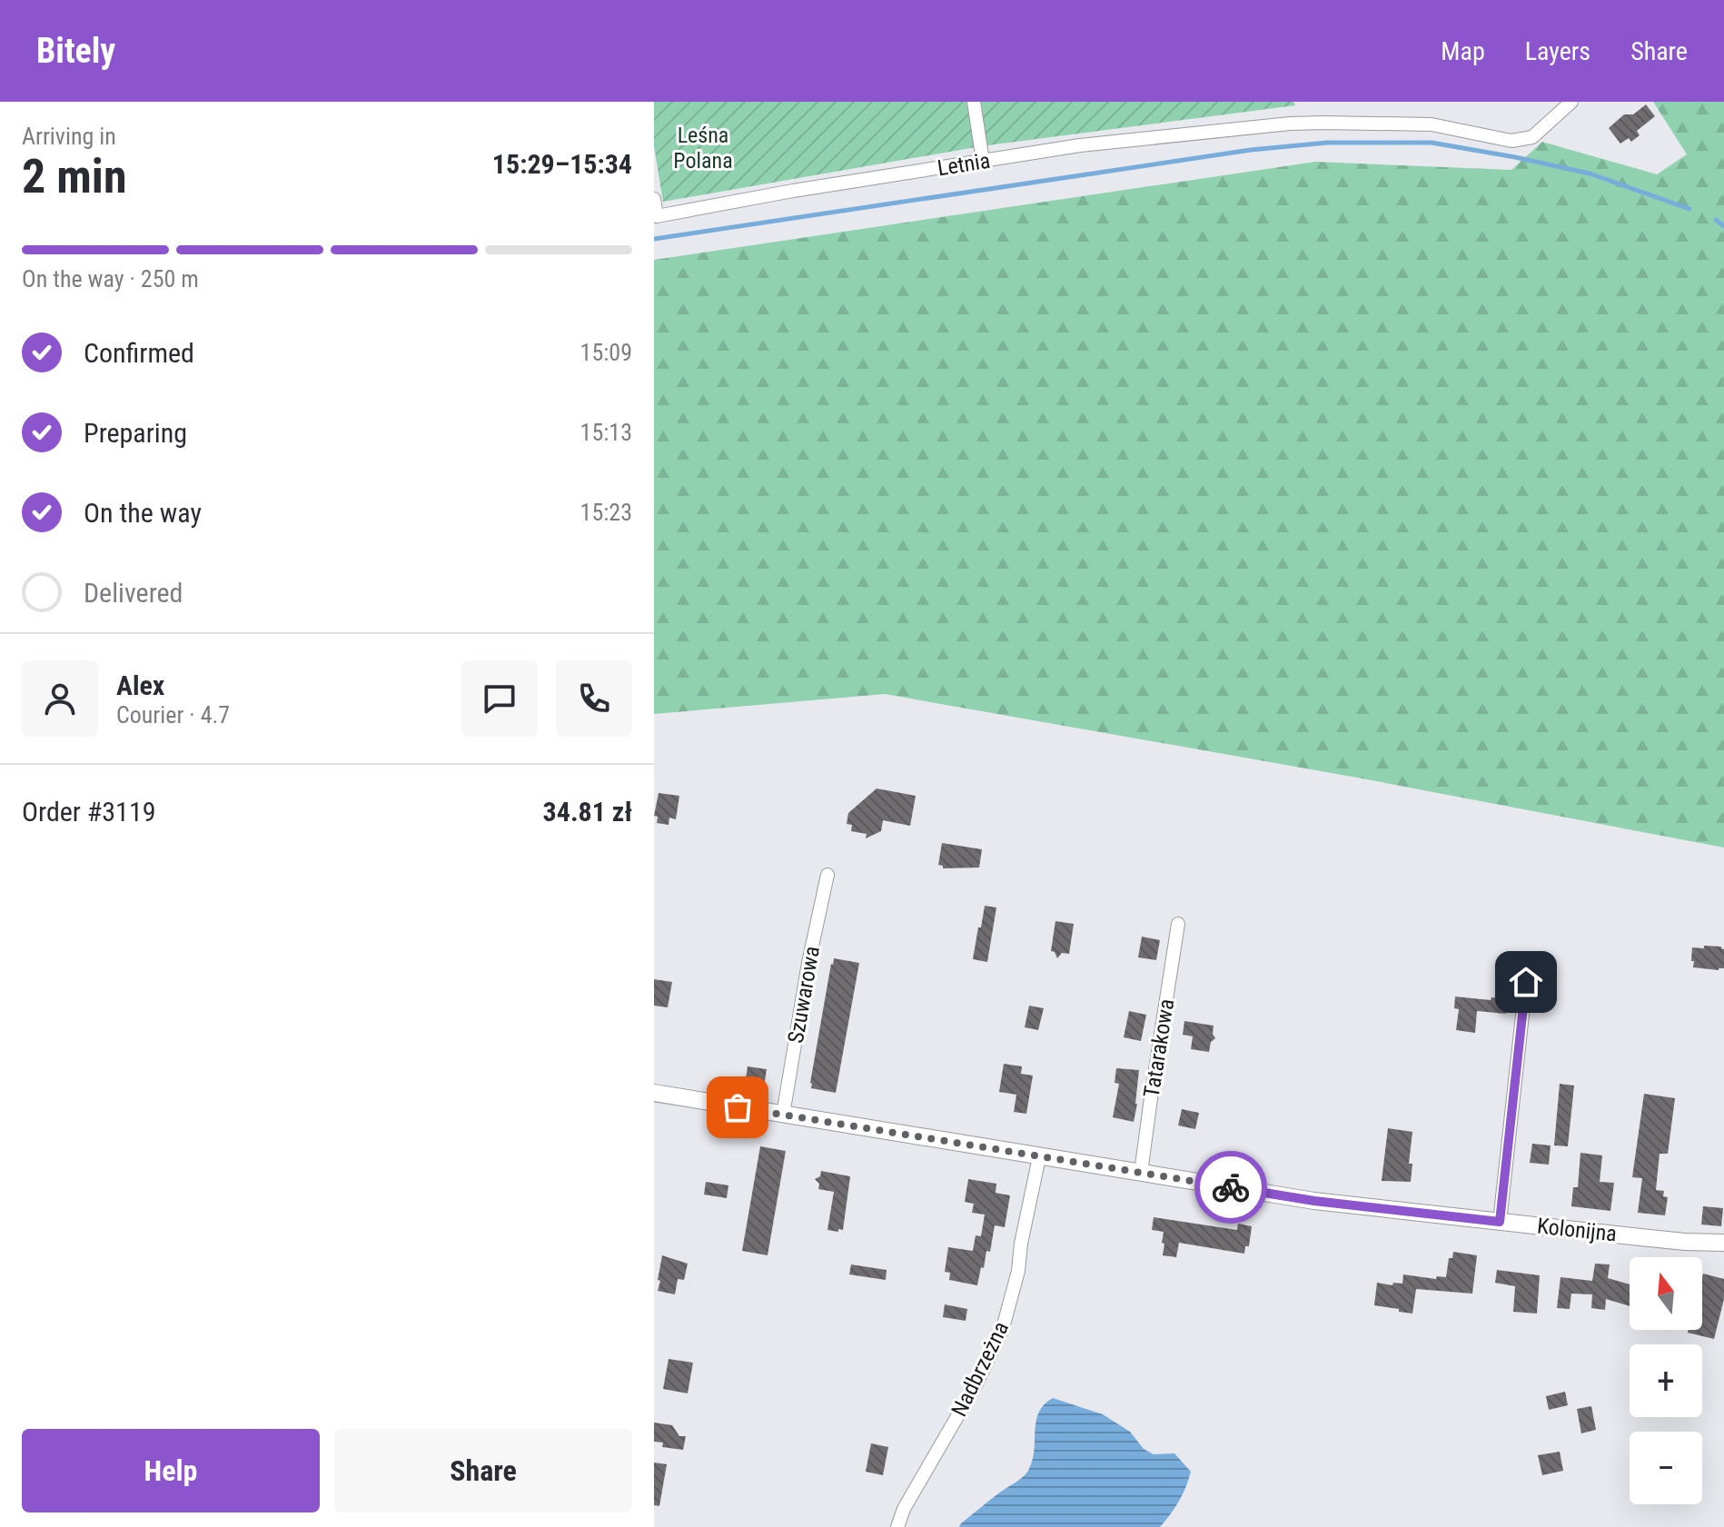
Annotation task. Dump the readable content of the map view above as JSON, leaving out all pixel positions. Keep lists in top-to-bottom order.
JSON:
{
  "streets": {
    "street": [
      "Letnia",
      "Szuwarowa",
      "Tatarakowa",
      "Kolonijna",
      "Nadbrzeżna"
    ]
  },
  "crossings": [
    ["Szuwarowa", "Kolonijna"],
    ["Tatarakowa", "Kolonijna"],
    ["Kolonijna", "Nadbrzeżna"]
  ],
  "parks": ["Leśna Polana"],
  "north": "top",
  "page": {
    "header": "Bitely",
    "nav": ["Map", "Layers", "Share"],
    "heading": ["2 min", "Arriving in", "15:29–15:34"],
    "panel": [
      "Alex",
      "Courier · 4.7",
      "Order #3119",
      "34.81 zł"
    ],
    "bar": "On the way · 250 m",
    "list": [
      ["Confirmed", "15:09"],
      ["Preparing", "15:13"],
      ["On the way", "15:23"],
      "Delivered"
    ],
    "map_buttons": ["+", "−"],
    "buttons": ["Help", "Share"]
  }
}
